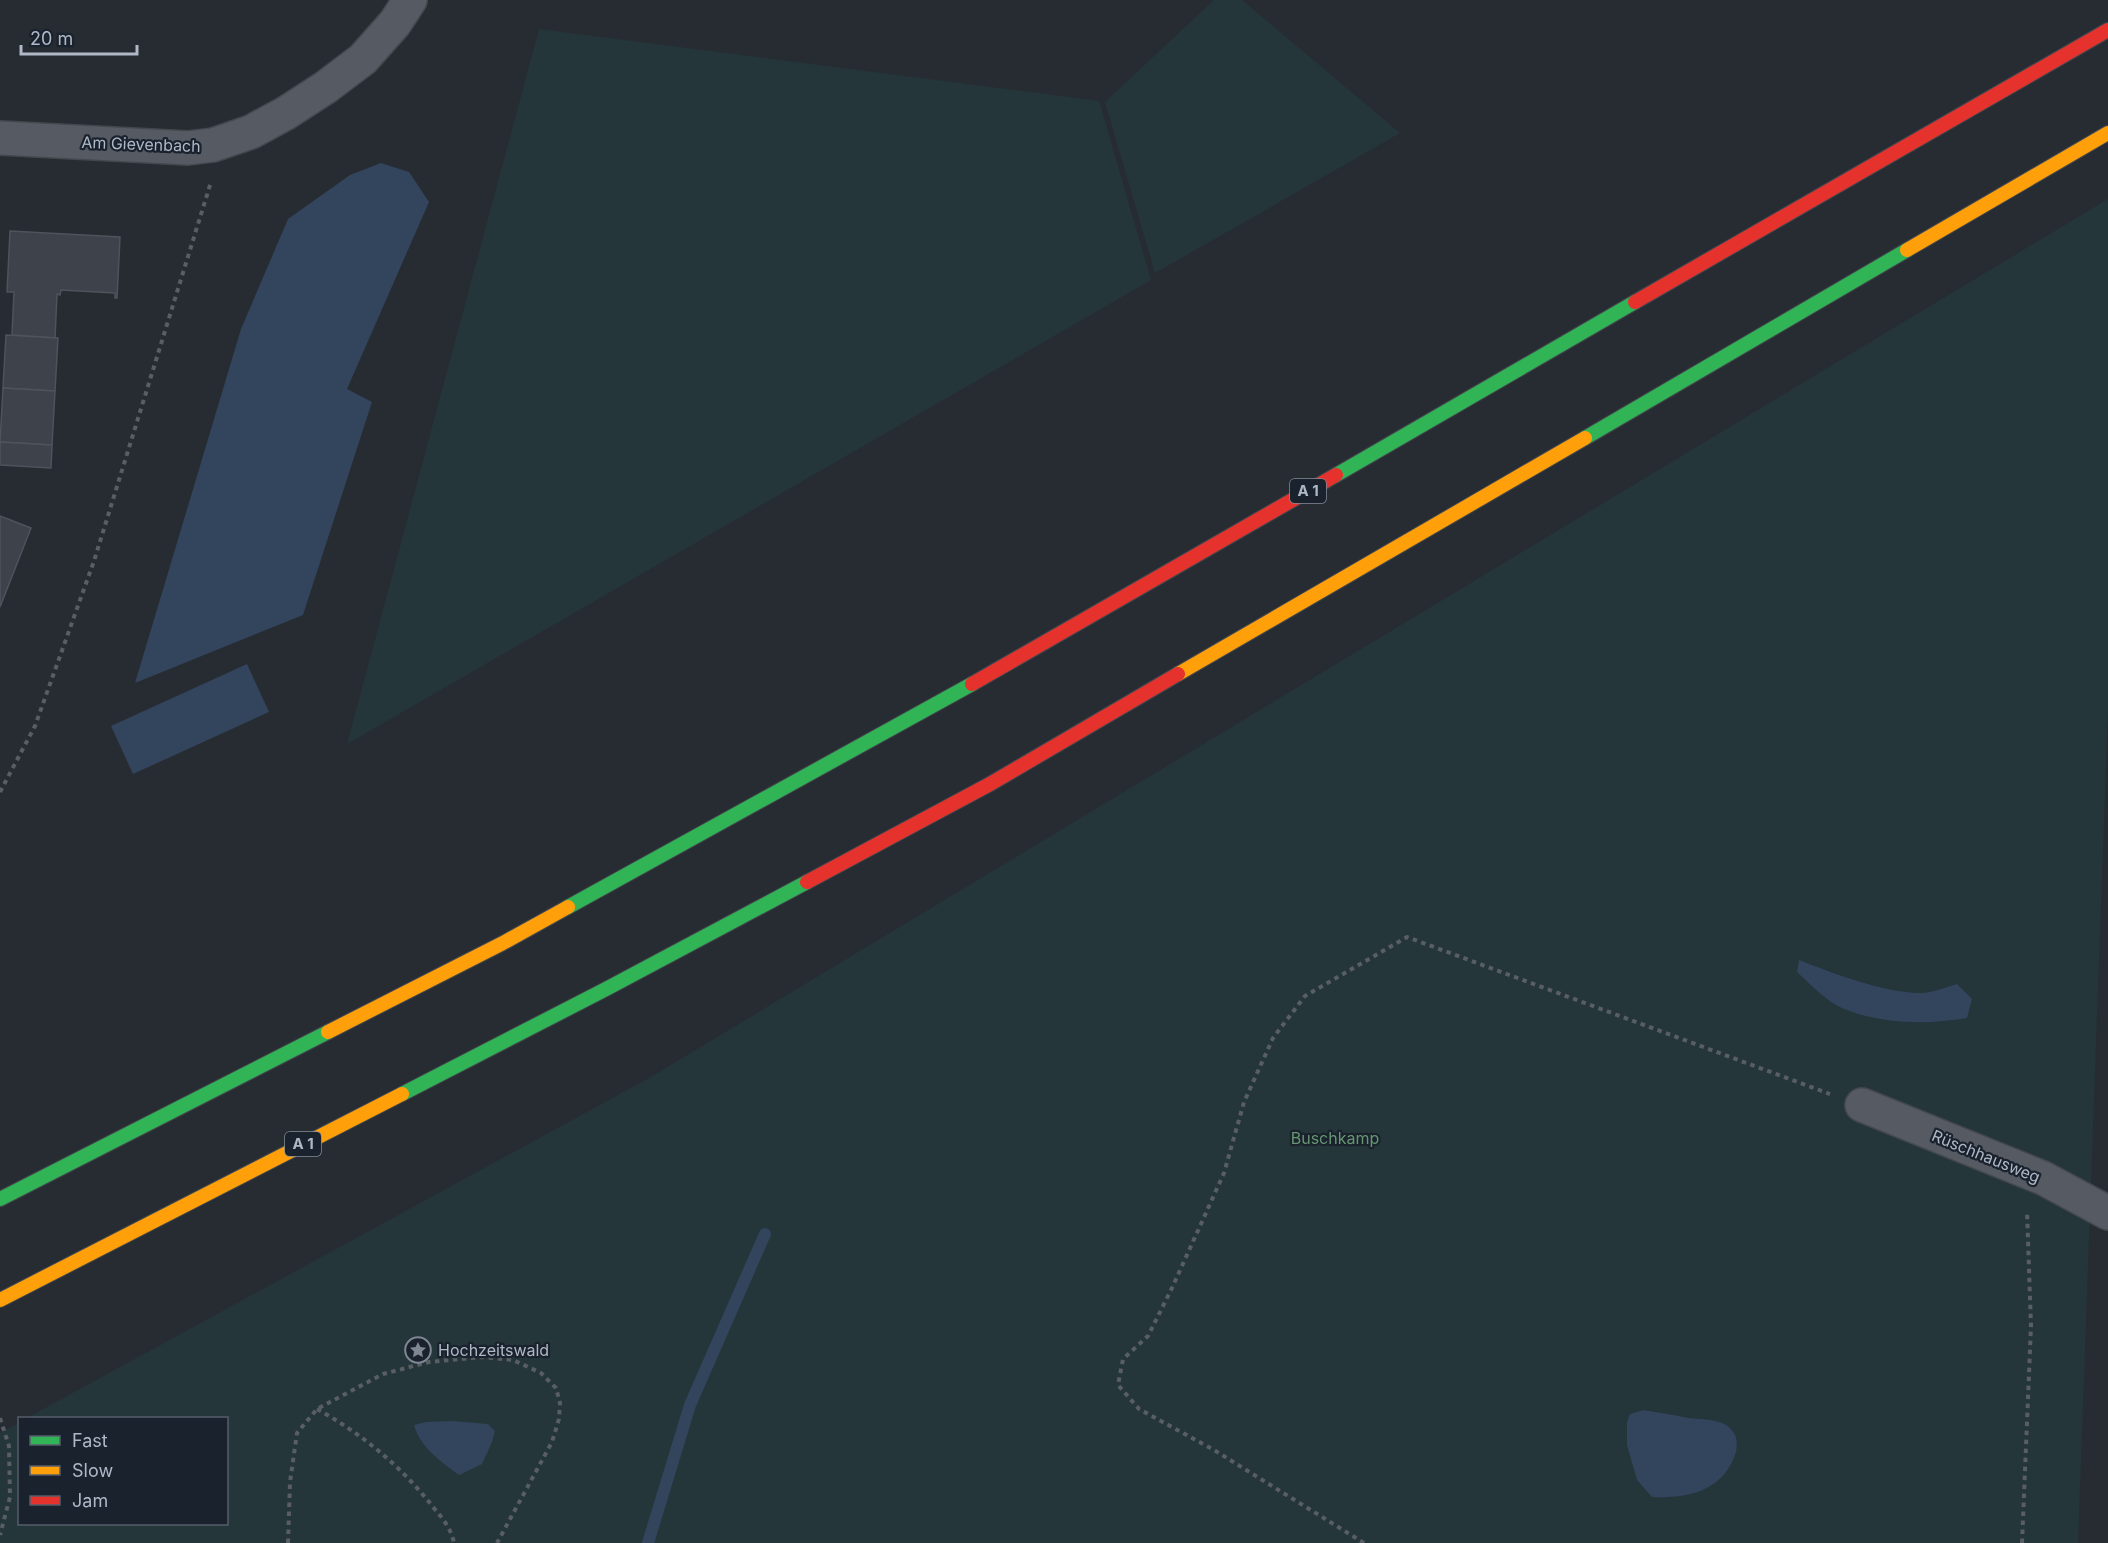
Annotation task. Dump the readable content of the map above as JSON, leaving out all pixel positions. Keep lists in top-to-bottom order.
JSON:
{
  "streets": {
    "highway": ["A 1"],
    "street": ["Am Gievenbach", "Rüschhausweg"]
  },
  "parks": ["Buschkamp"],
  "places": {
    "place": ["Hochzeitswald"]
  },
  "legend": ["Fast", "Slow", "Jam"],
  "scale_bar": "20 m"
}
